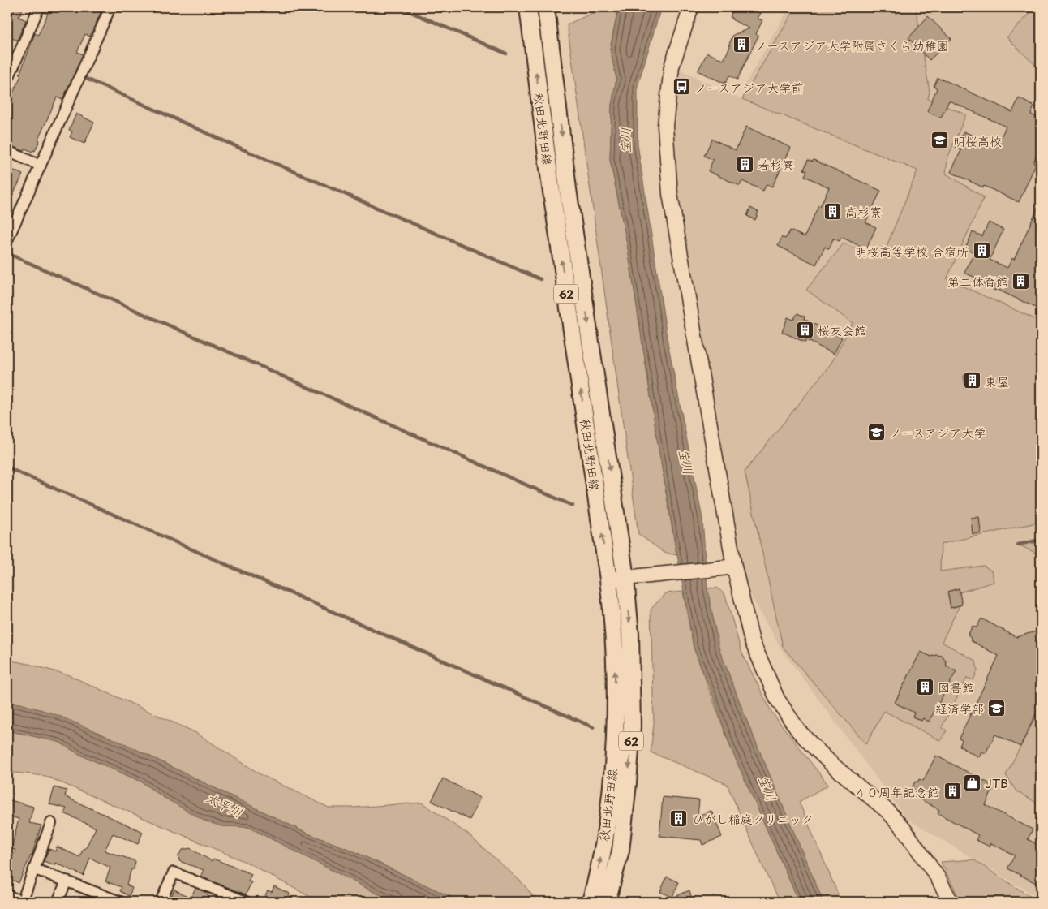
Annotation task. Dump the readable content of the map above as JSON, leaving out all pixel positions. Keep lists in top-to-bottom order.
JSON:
{
  "streets": {
    "main road": ["秋田北野田線", "62"]
  },
  "water": ["宝川", "太平川"],
  "places": {
    "building": [
      "ノースアジア大学附属さくら幼稚園",
      "若杉寮",
      "高杉寮",
      "明桜高等学校 合宿所",
      "第二体育館",
      "桜友会館",
      "東屋",
      "図書館",
      "４０周年記念館",
      "ひがし稲庭クリニック"
    ],
    "bus stop": ["ノースアジア大学前"],
    "school or university": ["明桜高校", "ノースアジア大学", "経済学部"],
    "shop": ["JTB"]
  }
}
